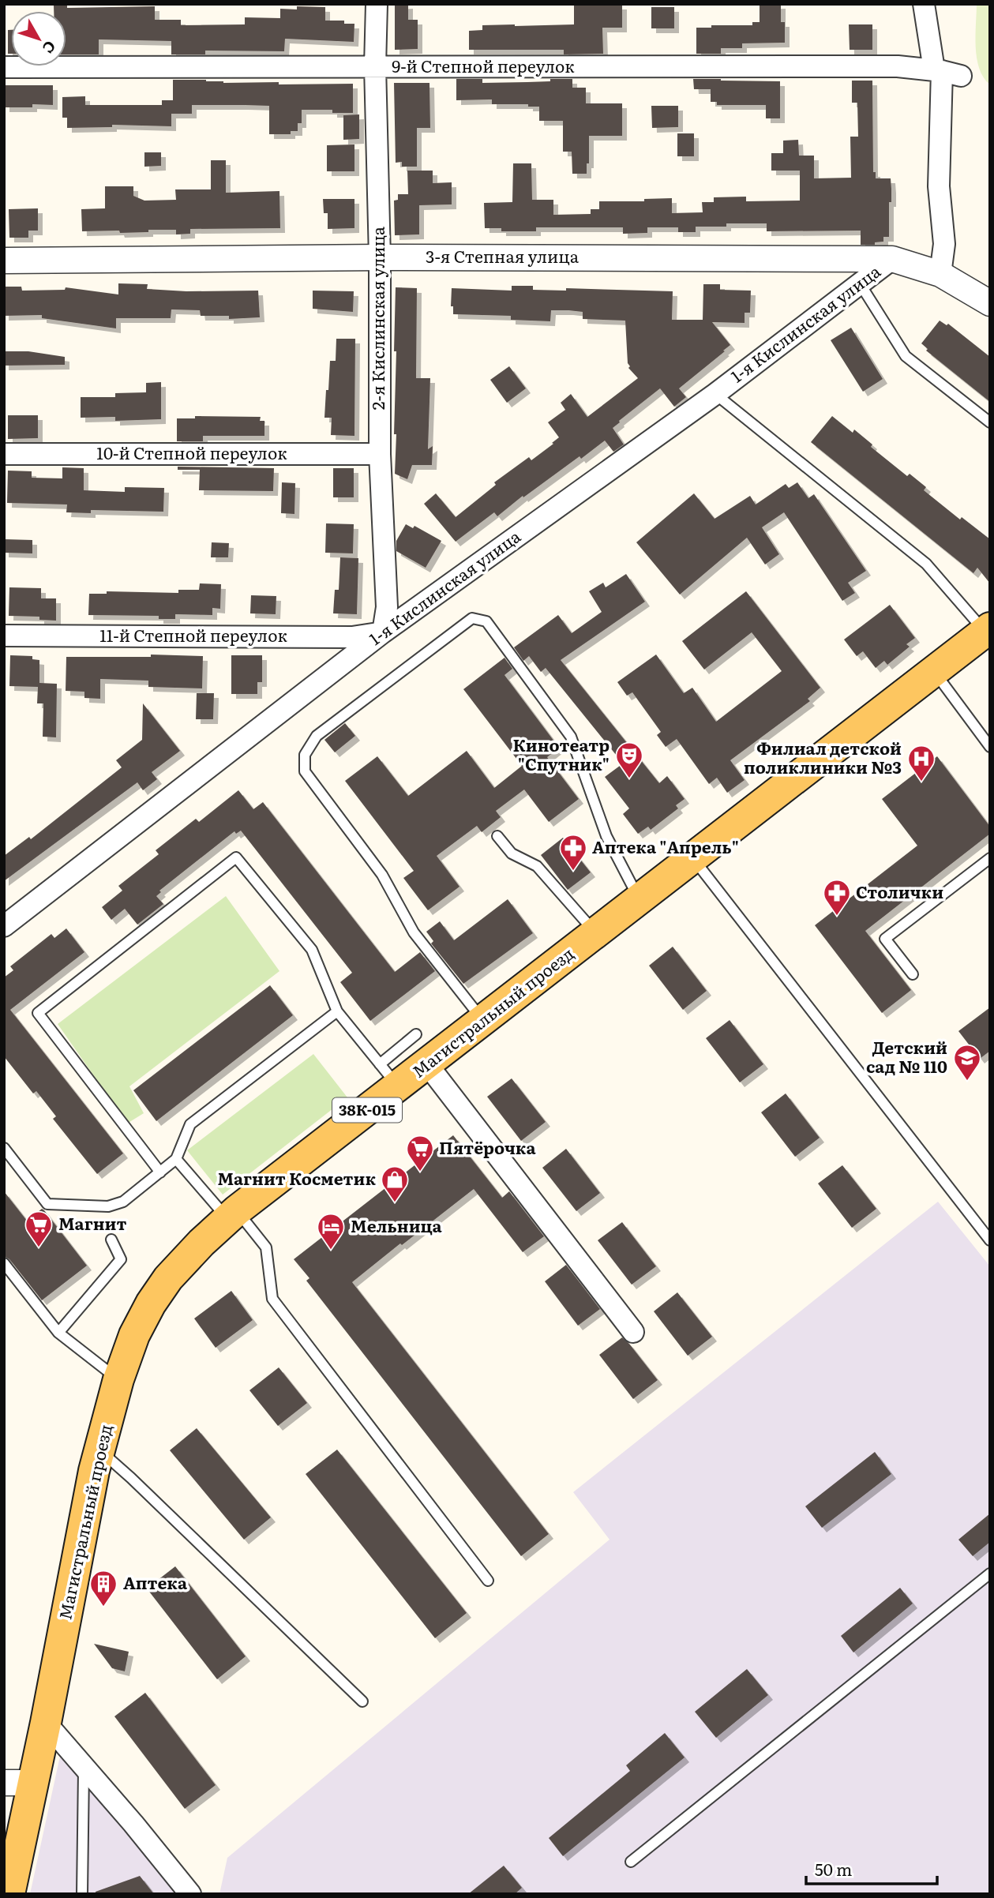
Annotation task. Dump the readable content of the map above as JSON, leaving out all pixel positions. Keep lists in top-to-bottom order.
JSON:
{
  "streets": {
    "main road": ["Магистральный проезд", "38К-015"],
    "street": [
      "9-й Степной переулок",
      "3-я Степная улица",
      "2-я Кислинская улица",
      "1-я Кислинская улица",
      "10-й Степной переулок",
      "11-й Степной переулок"
    ]
  },
  "crossings": [
    ["9-й Степной переулок", "2-я Кислинская улица"],
    ["3-я Степная улица", "2-я Кислинская улица"],
    ["3-я Степная улица", "1-я Кислинская улица"],
    ["2-я Кислинская улица", "1-я Кислинская улица"],
    ["2-я Кислинская улица", "10-й Степной переулок"],
    ["2-я Кислинская улица", "11-й Степной переулок"],
    ["1-я Кислинская улица", "11-й Степной переулок"]
  ],
  "places": {
    "theatre": ["Кинотеатр \"Спутник\""],
    "hospital": ["Филиал детской поликлиники №3"],
    "pharmacy": ["Аптека \"Апрель\"", "Столички"],
    "school or university": ["Детский сад № 110"],
    "supermarket": ["Пятёрочка", "Магнит"],
    "shop": ["Магнит Косметик"],
    "hotel": ["Мельница"],
    "building": ["Аптека"]
  },
  "scale_bar": "50 m",
  "north": "bottom right"
}
